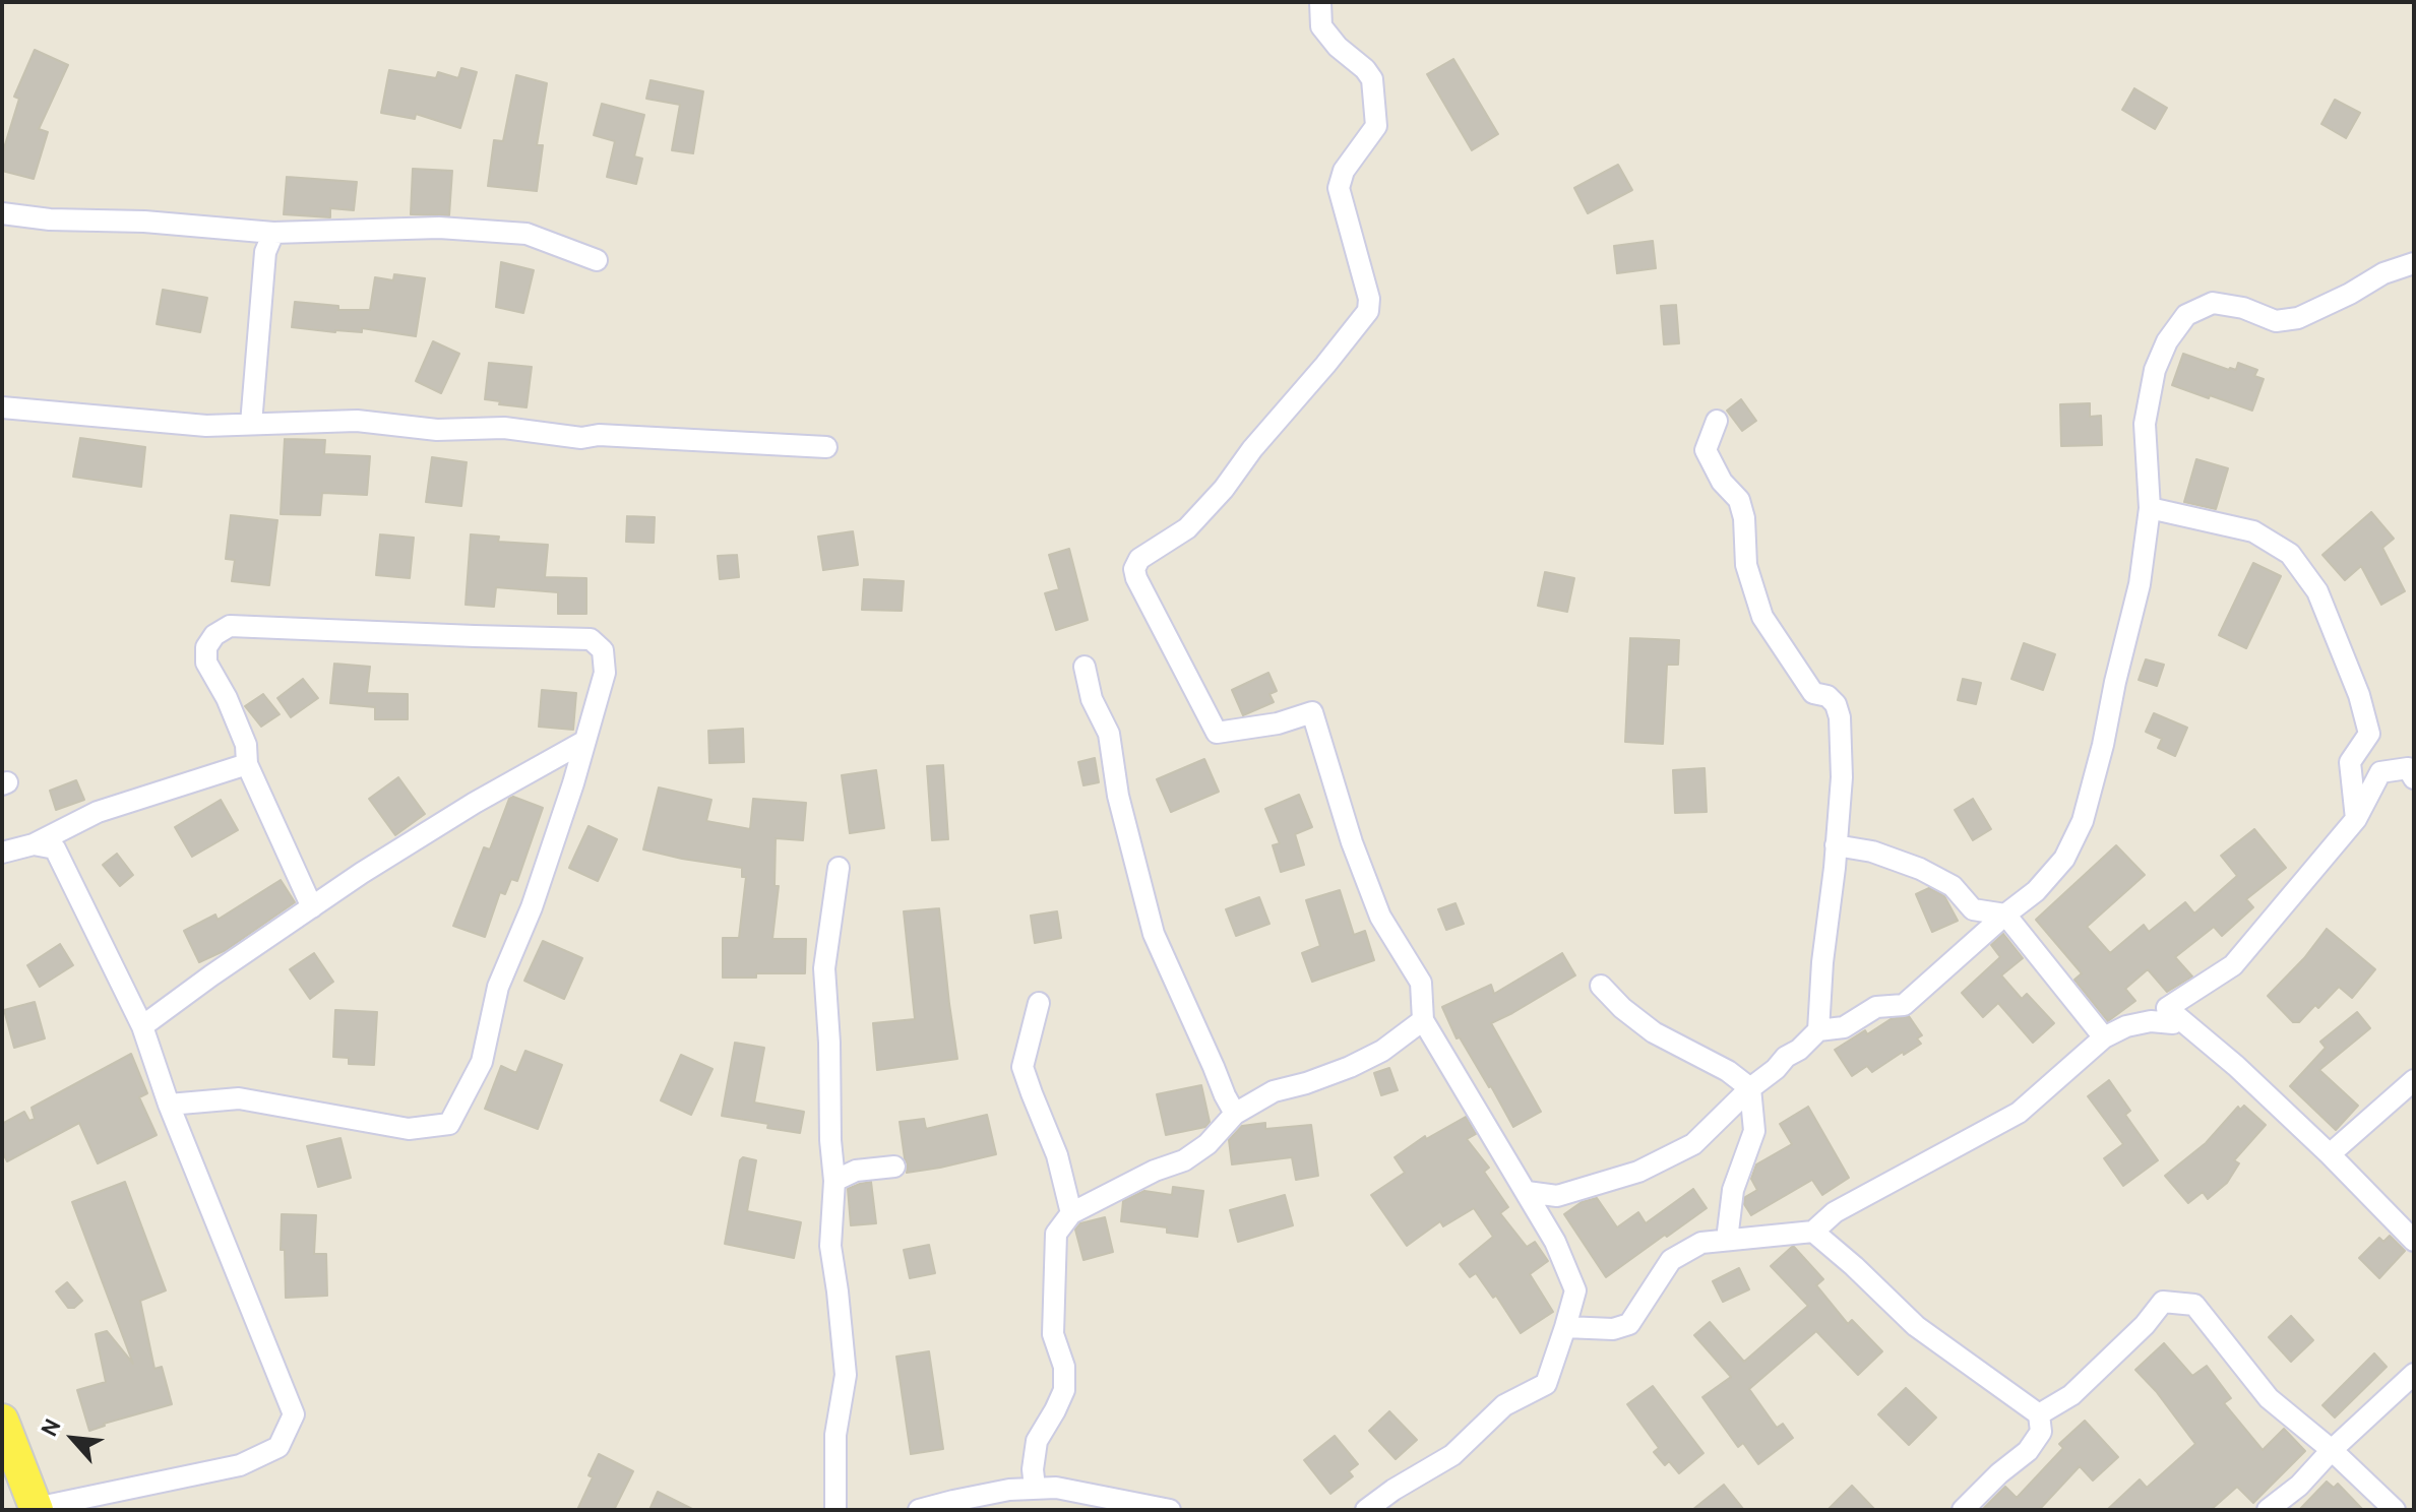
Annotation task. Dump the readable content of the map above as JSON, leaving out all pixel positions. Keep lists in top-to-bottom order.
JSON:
{
  "north": "top left"
}
